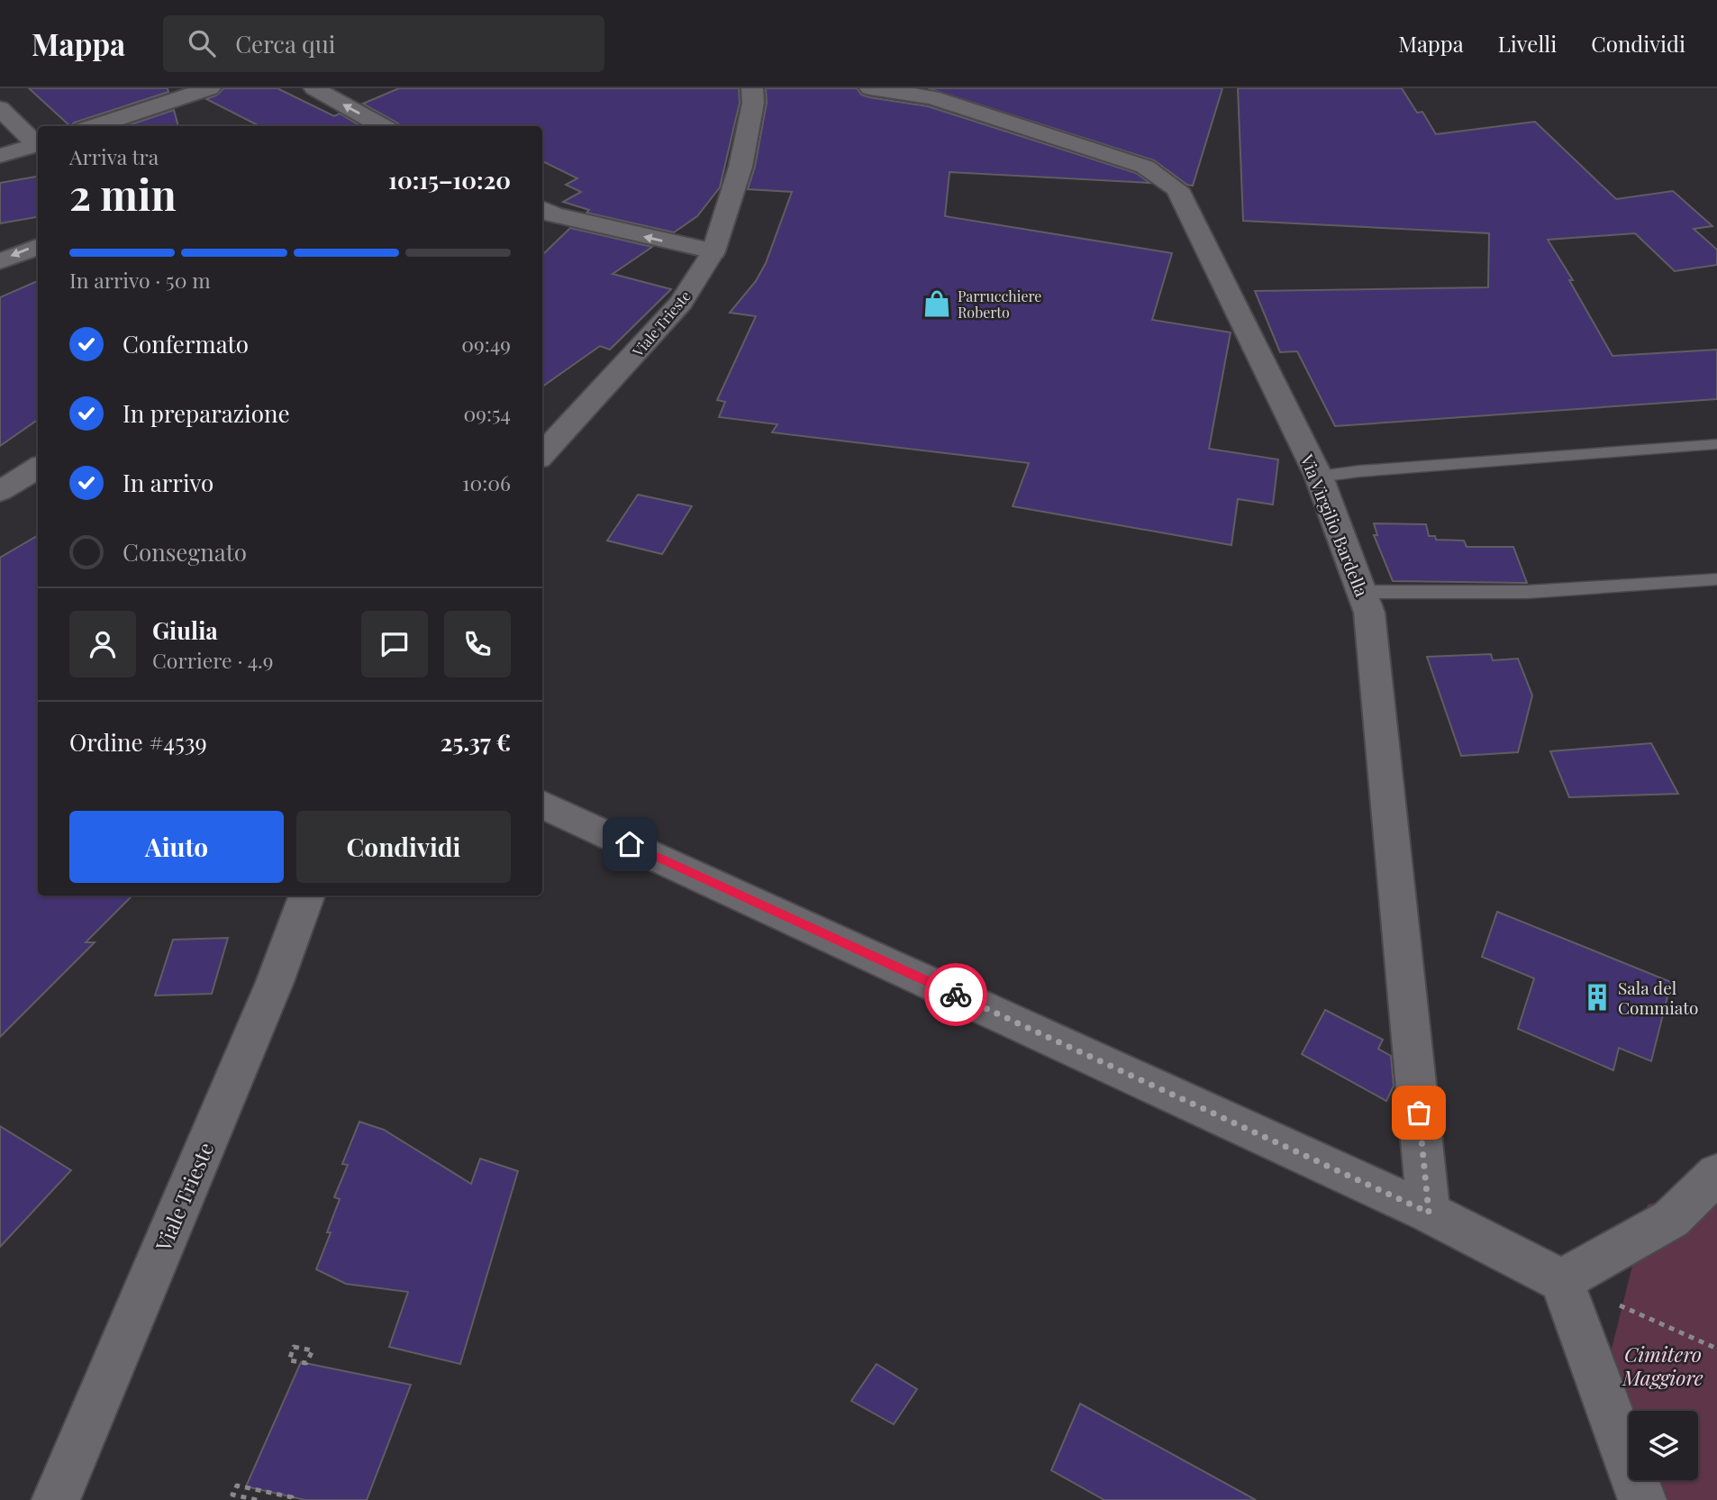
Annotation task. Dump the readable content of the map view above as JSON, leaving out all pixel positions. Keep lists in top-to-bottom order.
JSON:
{
  "streets": {
    "street": ["Viale Trieste", "Via Virgilio Bardella"]
  },
  "parks": ["Cimitero Maggiore"],
  "places": {
    "shop": ["Parrucchiere Roberto"],
    "building": ["Sala del Commiato"]
  },
  "page": {
    "header": "Mappa",
    "search": "Cerca qui",
    "nav": ["Mappa", "Livelli", "Condividi"],
    "heading": ["2 min", "Arriva tra", "10:15–10:20"],
    "panel": [
      "Giulia",
      "Corriere · 4.9",
      "Ordine #4539",
      "25.37 €"
    ],
    "bar": "In arrivo · 50 m",
    "list": [
      ["Confermato", "09:49"],
      ["In preparazione", "09:54"],
      ["In arrivo", "10:06"],
      "Consegnato"
    ],
    "buttons": ["Aiuto", "Condividi"]
  }
}
